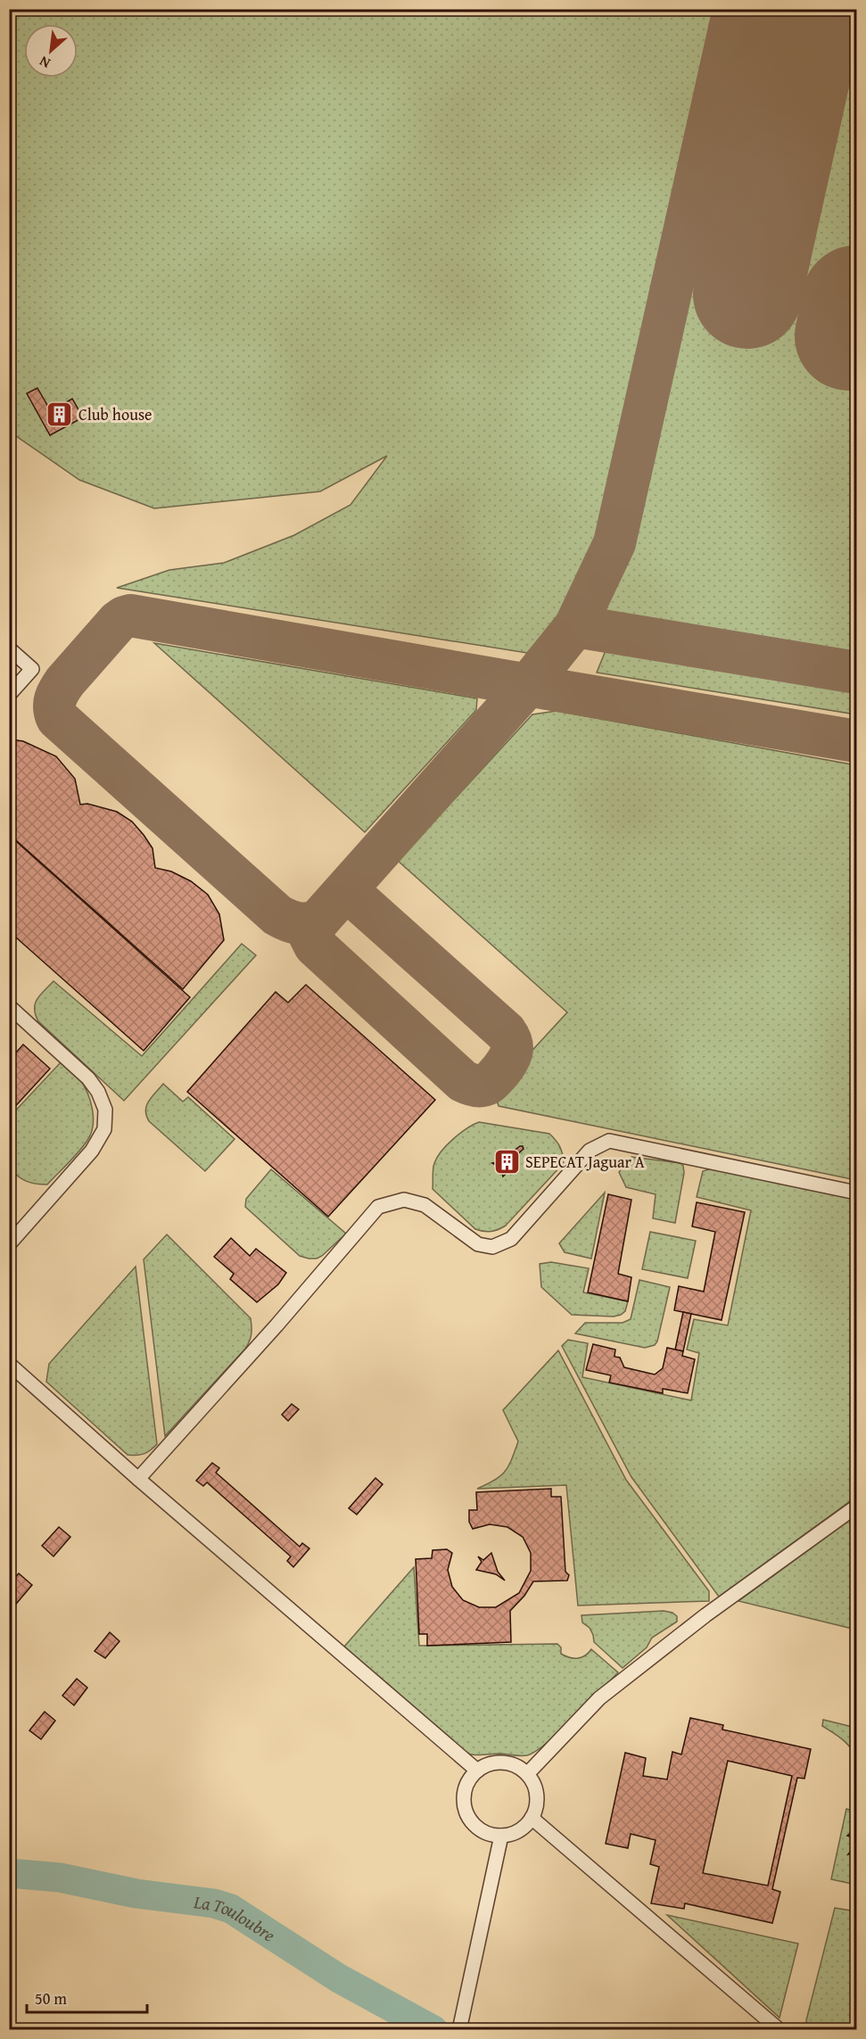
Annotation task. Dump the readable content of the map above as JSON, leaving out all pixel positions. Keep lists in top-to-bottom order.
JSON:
{
  "water": ["La Touloubre"],
  "places": {
    "building": ["Club house", "SEPECAT Jaguar A"]
  },
  "scale_bar": "50 m",
  "north": "bottom left"
}
